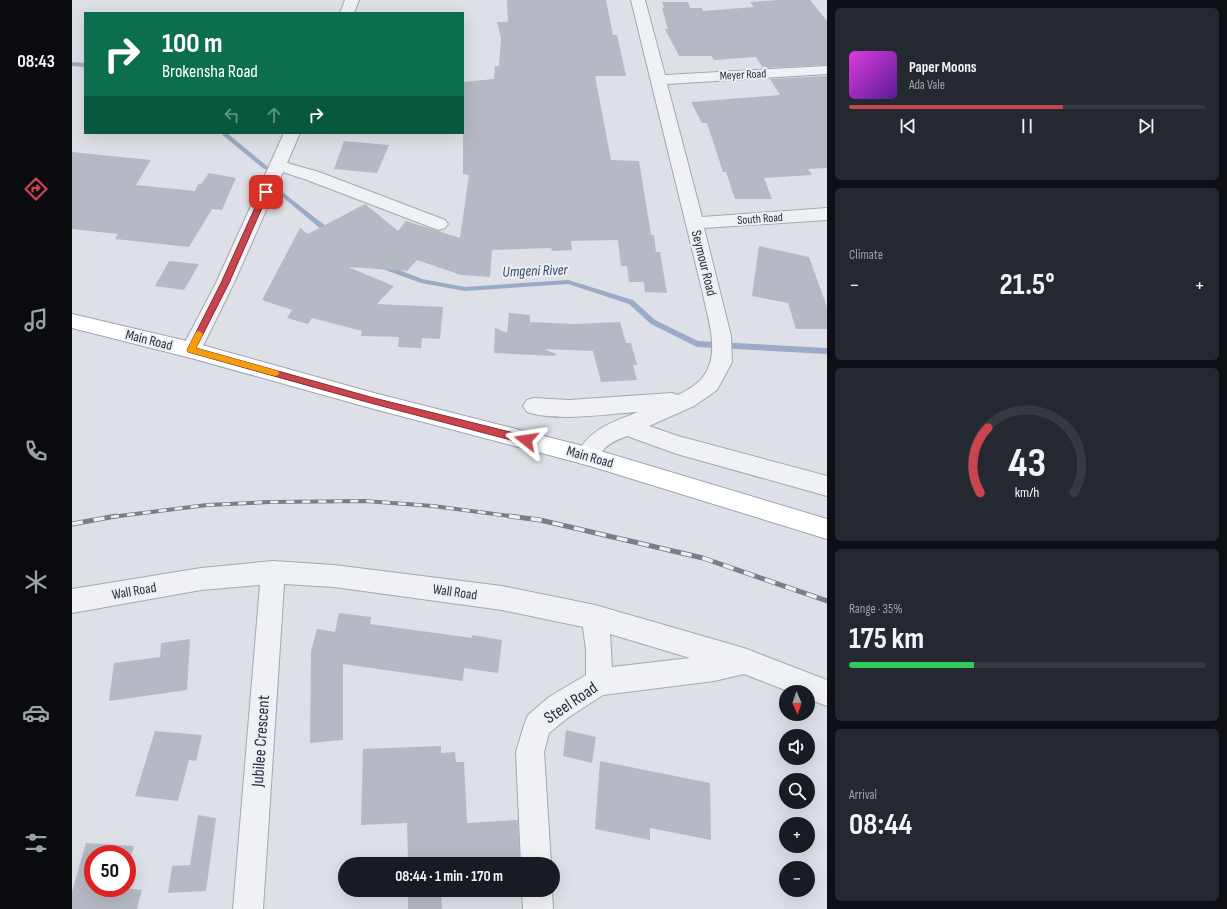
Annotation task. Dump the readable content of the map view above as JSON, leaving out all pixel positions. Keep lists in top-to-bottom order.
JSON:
{
  "streets": {
    "main road": ["Main Road"],
    "street": [
      "Meyer Road",
      "South Road",
      "Seymour Road",
      "Wall Road",
      "Steel Road",
      "Jubilee Crescent"
    ]
  },
  "crossings": [
    ["Meyer Road", "Seymour Road"],
    ["South Road", "Seymour Road"],
    ["Seymour Road", "Main Road"],
    ["Wall Road", "Steel Road"],
    ["Wall Road", "Jubilee Crescent"]
  ],
  "water": ["Umgeni River"],
  "north": "bottom",
  "page": {
    "tabs": "08:43",
    "turn": ["100 m", "Brokensha Road"],
    "song": ["Paper Moons", "Ada Vale"],
    "tile": [
      "Climate",
      ["Range · 35%", "175 km"],
      ["Arrival", "08:44"]
    ],
    "heat": ["−", "21.5°", "+"],
    "map_buttons": ["+", "−"],
    "limit": "50",
    "trip": "08:44 · 1 min · 170 m",
    "gauge": ["43", "km/h"]
  }
}
